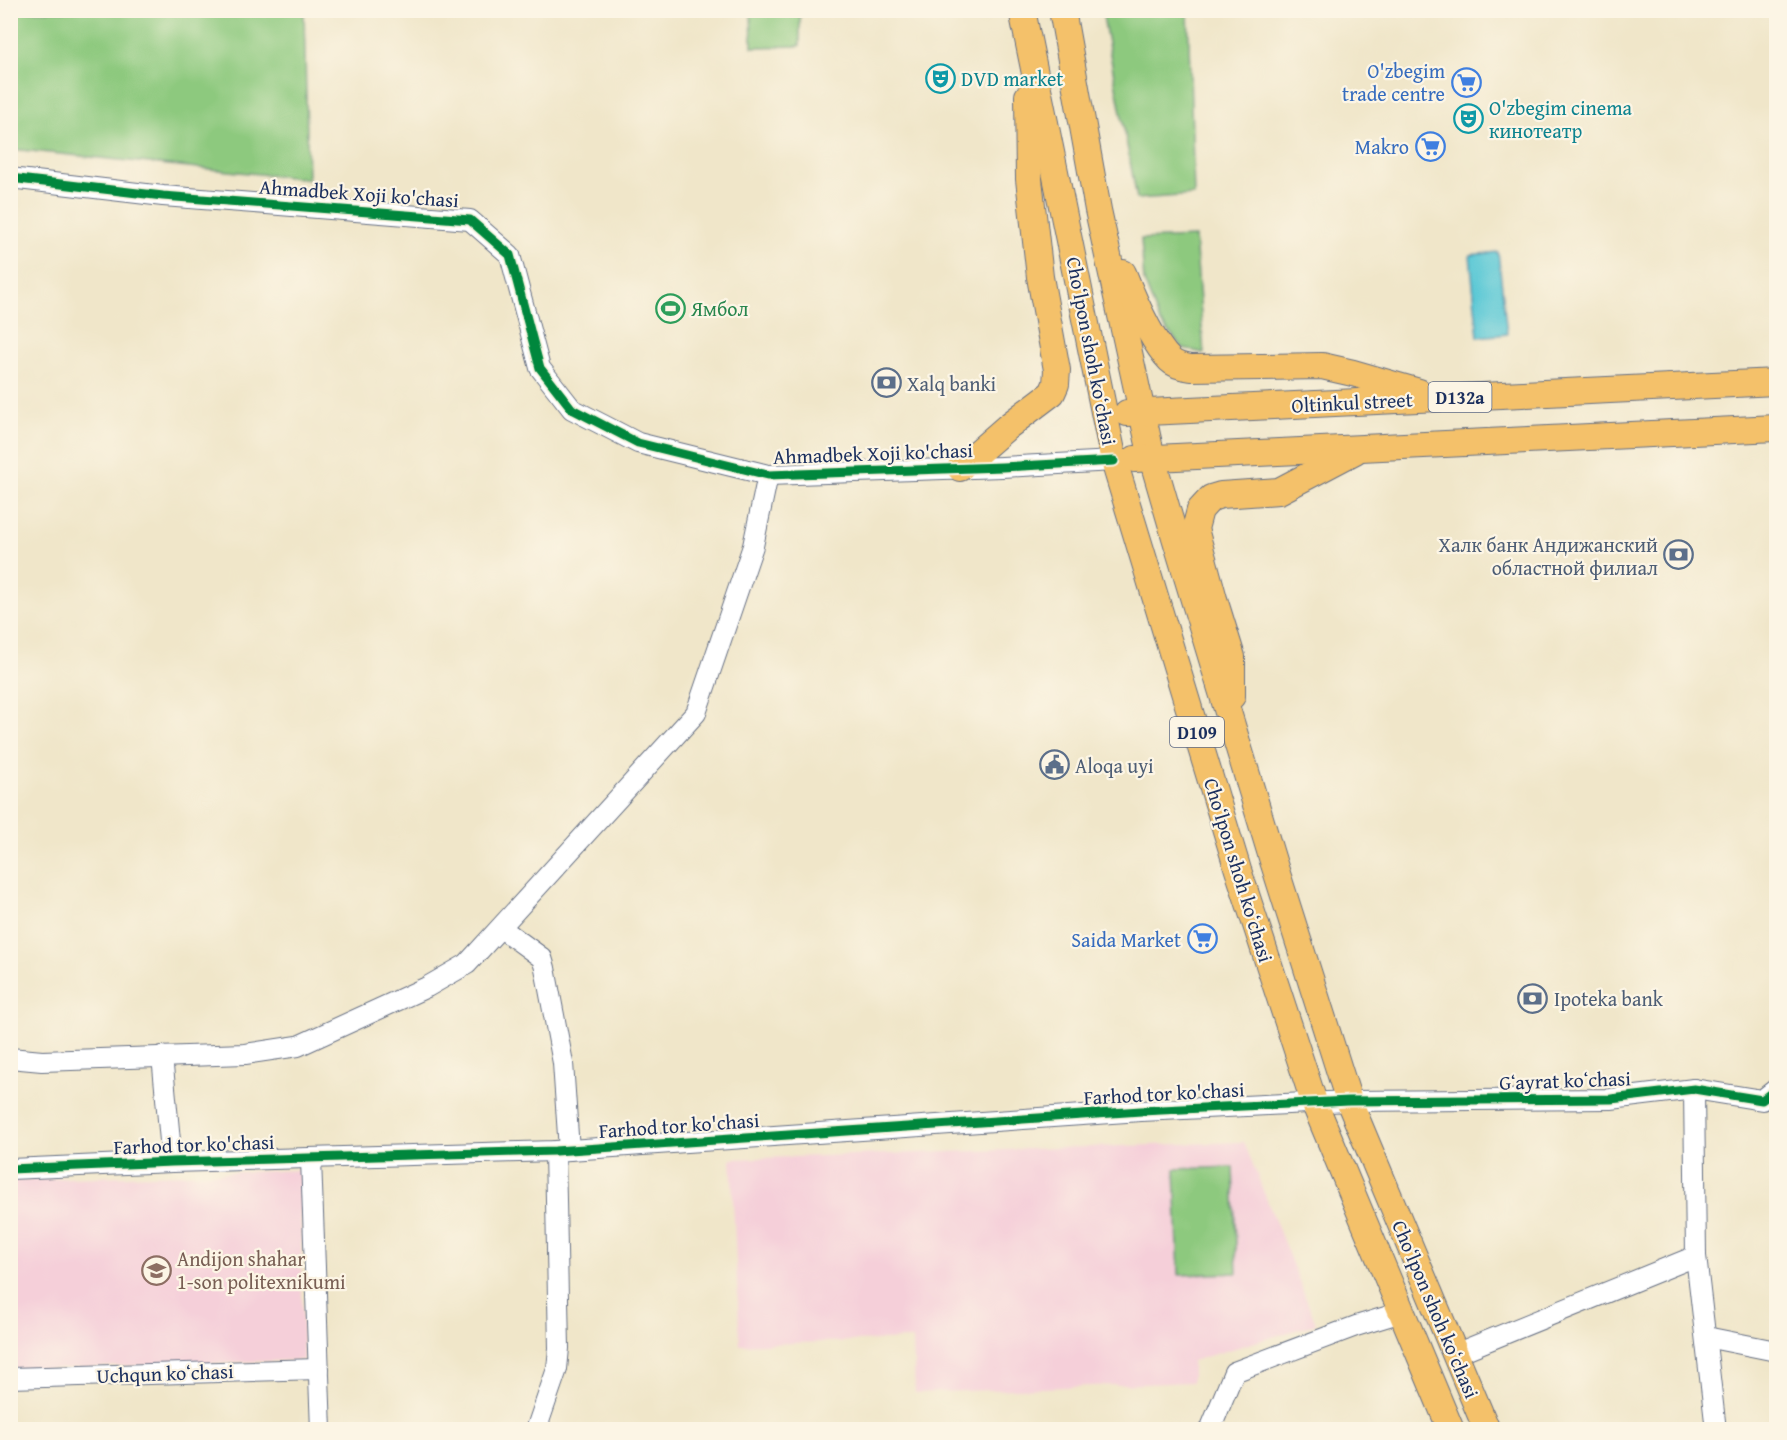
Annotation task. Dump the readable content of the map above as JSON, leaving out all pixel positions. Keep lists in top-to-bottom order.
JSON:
{
  "streets": {
    "main road": [
      "Choʻlpon shoh koʻchasi",
      "D132a",
      "Oltinkul street",
      "D109"
    ],
    "street": [
      "Ahmadbek Xoji ko'chasi",
      "Gʻayrat koʻchasi",
      "Farhod tor ko'chasi",
      "Uchqun koʻchasi"
    ]
  },
  "crossings": [
    ["Ahmadbek Xoji ko'chasi", "Choʻlpon shoh koʻchasi"],
    ["Choʻlpon shoh koʻchasi", "Oltinkul street"],
    ["Choʻlpon shoh koʻchasi", "Gʻayrat koʻchasi"],
    ["Choʻlpon shoh koʻchasi", "Farhod tor ko'chasi"],
    ["Gʻayrat koʻchasi", "Farhod tor ko'chasi"]
  ],
  "places": {
    "theatre": ["DVD market", "O'zbegim cinema кинотеатр"],
    "supermarket": ["O'zbegim trade centre", "Makro", "Saida Market"],
    "sports": ["Ямбол"],
    "bank": ["Xalq banki", "Халк банк Андижанский областной филиал", "Ipoteka bank"],
    "public building": ["Aloqa uyi"],
    "school or university": ["Andijon shahar 1-son politexnikumi"]
  }
}
